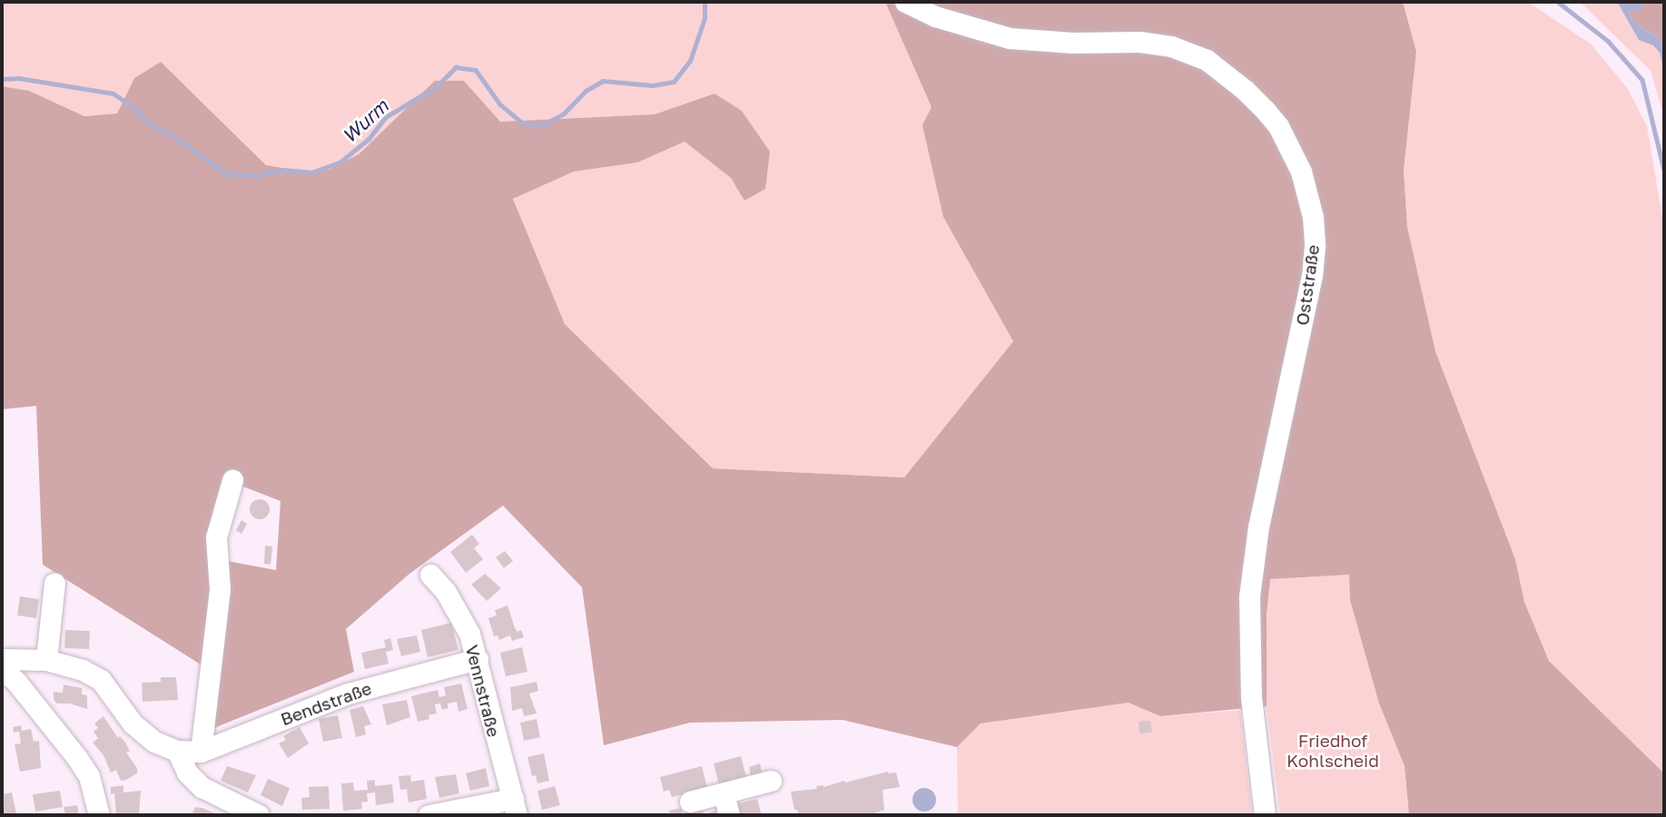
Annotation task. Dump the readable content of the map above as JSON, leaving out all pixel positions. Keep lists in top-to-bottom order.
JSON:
{
  "streets": {
    "street": ["Oststraße", "Vennstraße", "Bendstraße"]
  },
  "crossings": [
    ["Vennstraße", "Bendstraße"]
  ],
  "water": ["Wurm"],
  "parks": ["Friedhof Kohlscheid"]
}
